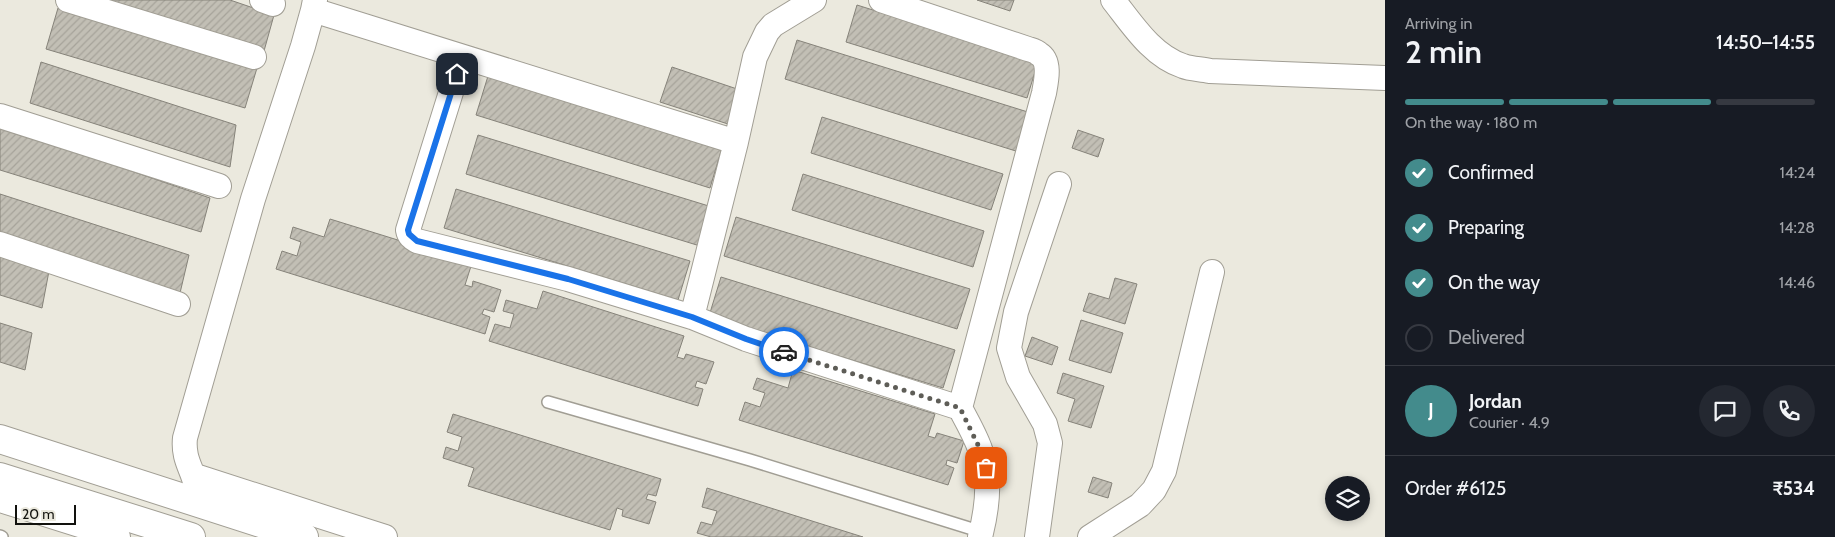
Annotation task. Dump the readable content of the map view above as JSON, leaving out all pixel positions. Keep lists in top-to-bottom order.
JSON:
{
  "scale_bar": "20 m",
  "page": {
    "heading": ["2 min", "Arriving in", "14:50–14:55"],
    "panel": [
      "Jordan",
      "Courier · 4.9",
      "Order #6125",
      "₹534"
    ],
    "bar": "On the way · 180 m",
    "list": [
      ["Confirmed", "14:24"],
      ["Preparing", "14:28"],
      ["On the way", "14:46"],
      "Delivered"
    ],
    "round": "J",
    "scale": "20 m"
  }
}
